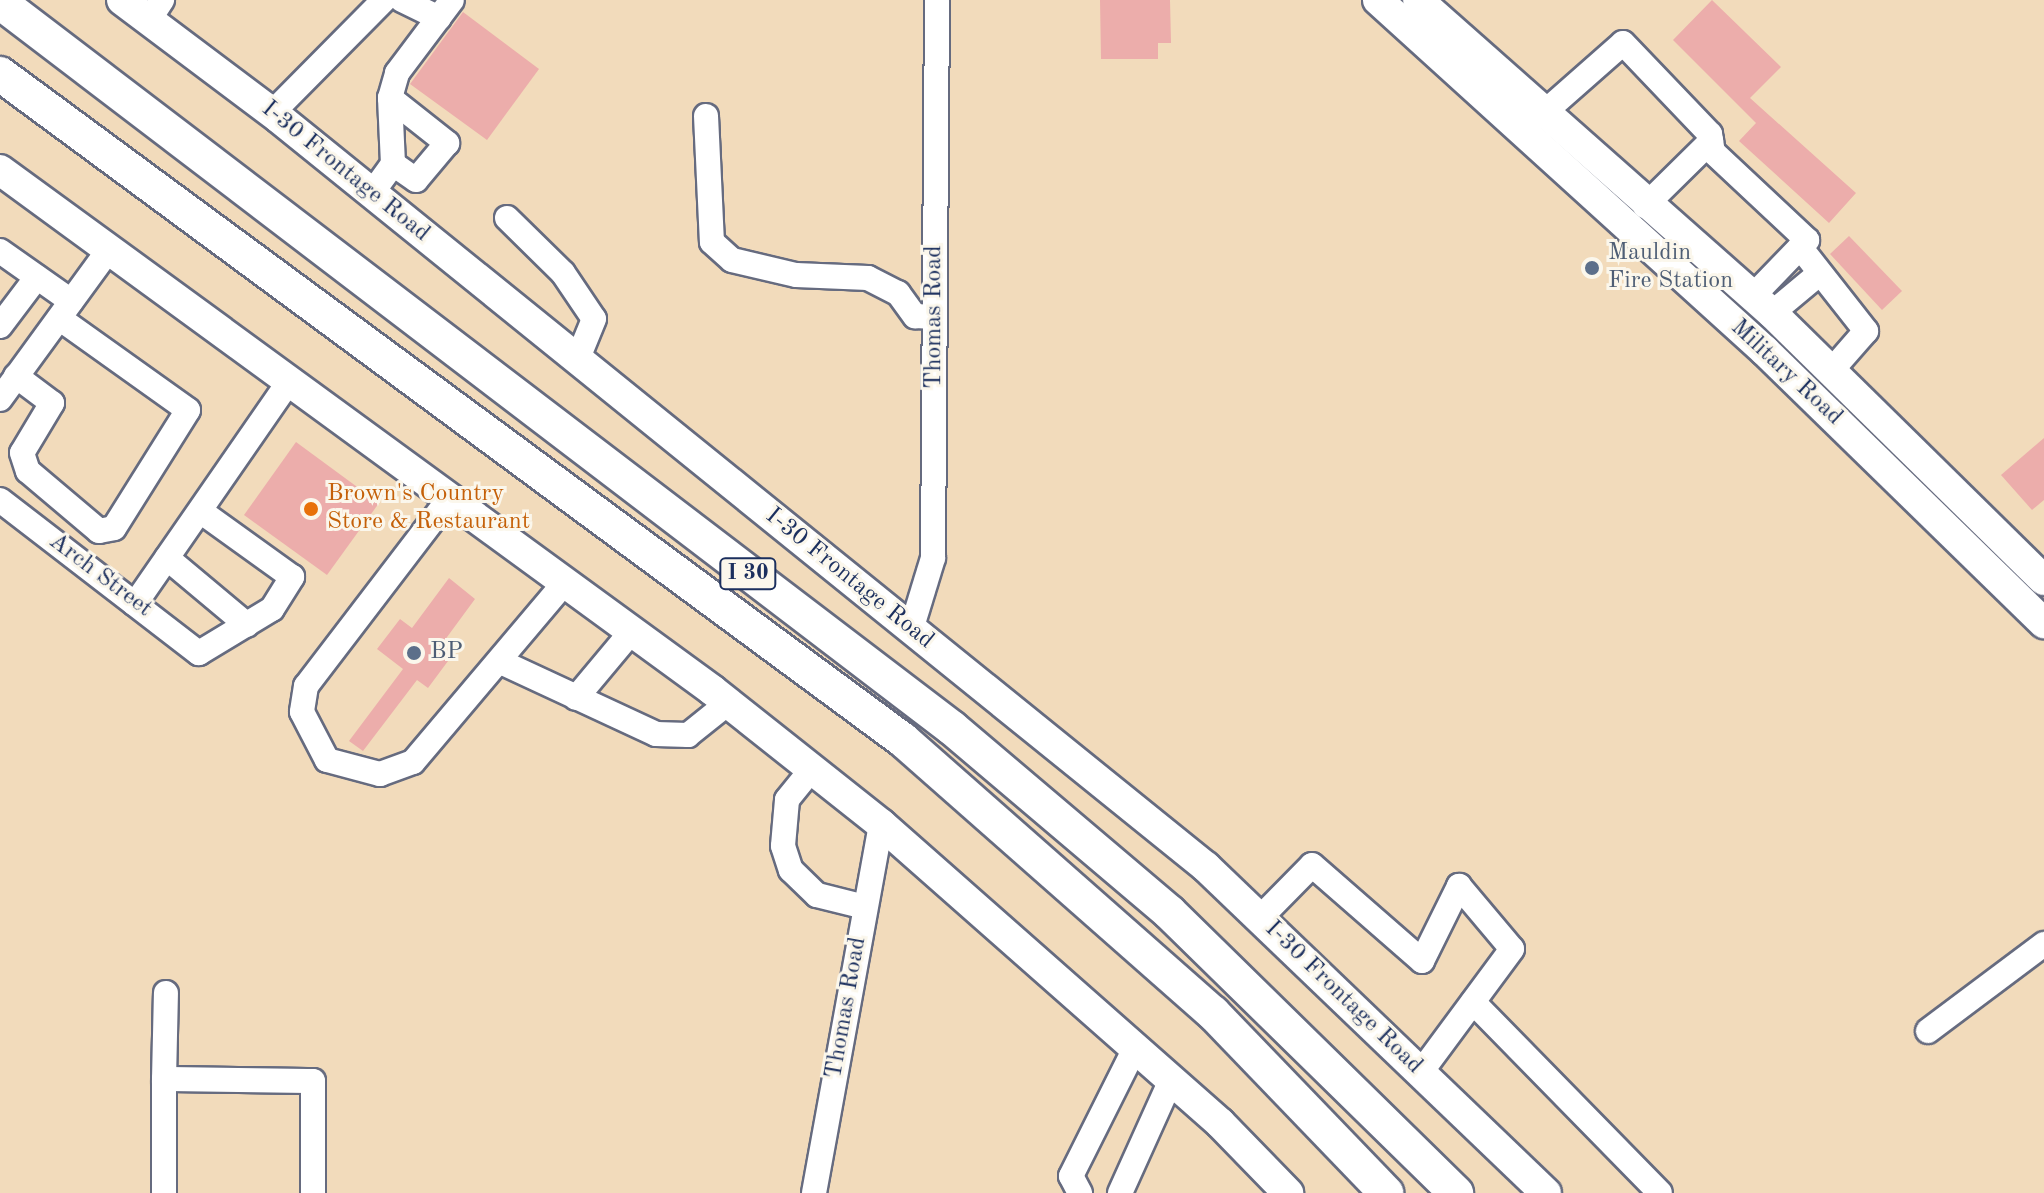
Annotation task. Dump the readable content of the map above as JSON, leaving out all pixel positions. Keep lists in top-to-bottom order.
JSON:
{
  "streets": {
    "highway": ["I 30"],
    "main road": ["I-30 Frontage Road", "Military Road"],
    "street": ["Thomas Road", "Arch Street"]
  },
  "crossings": [
    ["I-30 Frontage Road", "Thomas Road"]
  ],
  "places": ["Mauldin Fire Station", "Brown's Country Store & Restaurant", "BP"]
}
